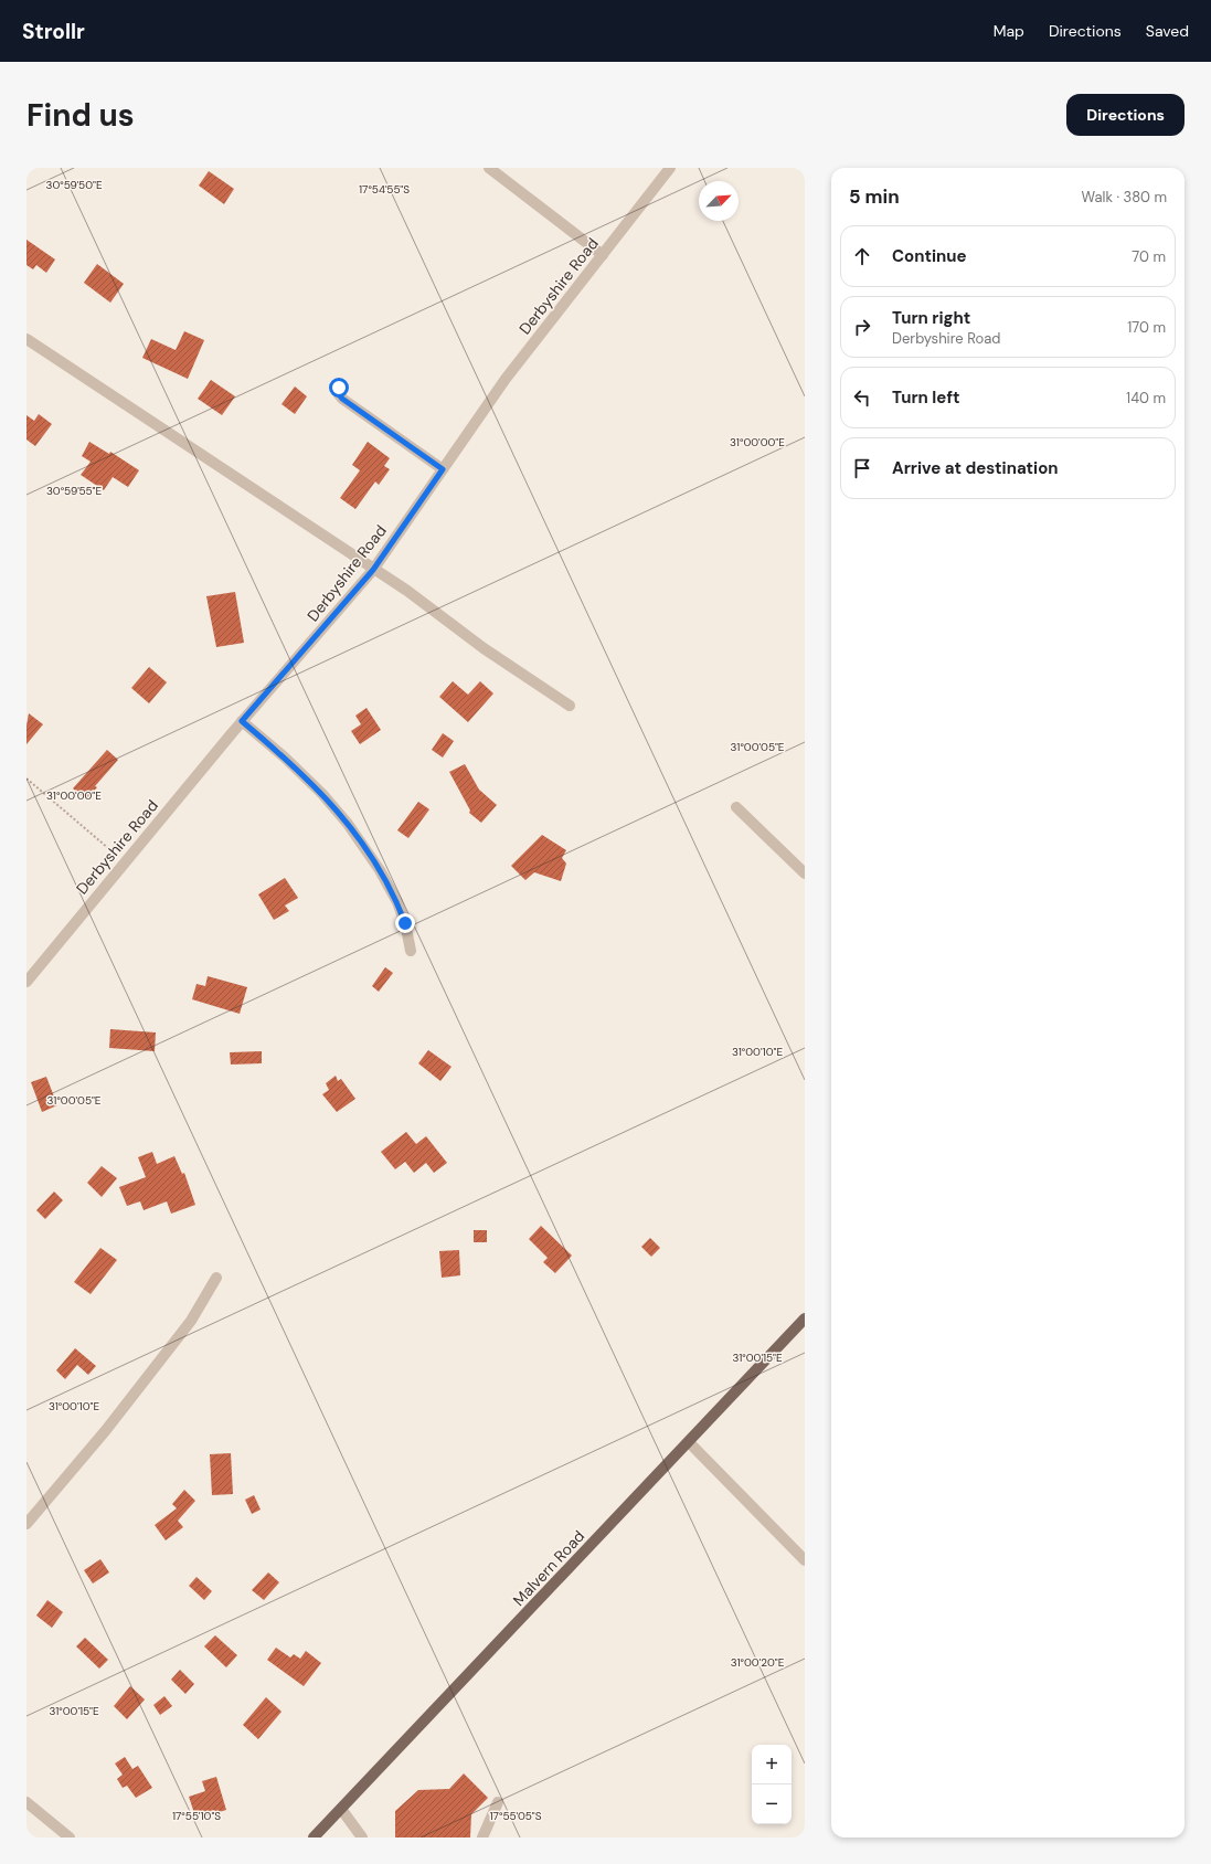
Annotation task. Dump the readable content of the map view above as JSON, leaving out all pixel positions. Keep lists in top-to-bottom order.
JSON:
{
  "streets": {
    "main road": ["Malvern Road"],
    "street": ["Derbyshire Road"]
  },
  "north": "top right",
  "page": {
    "header": "Strollr",
    "nav": ["Map", "Directions", "Saved"],
    "buttons": "Directions",
    "title": "Find us",
    "heading": ["5 min", "Walk · 380 m"],
    "list": [
      ["Continue", "70 m"],
      ["Turn right", "Derbyshire Road", "170 m"],
      ["Turn left", "140 m"],
      "Arrive at destination"
    ],
    "map_buttons": ["+", "−"]
  },
  "coordinates": [
    "30°59'50\"E",
    "17°54'55\"S",
    "31°00'00\"E",
    "30°59'55\"E",
    "31°00'05\"E",
    "31°00'10\"E",
    "31°00'15\"E",
    "31°00'20\"E",
    "17°55'10\"S",
    "17°55'05\"S"
  ]
}
